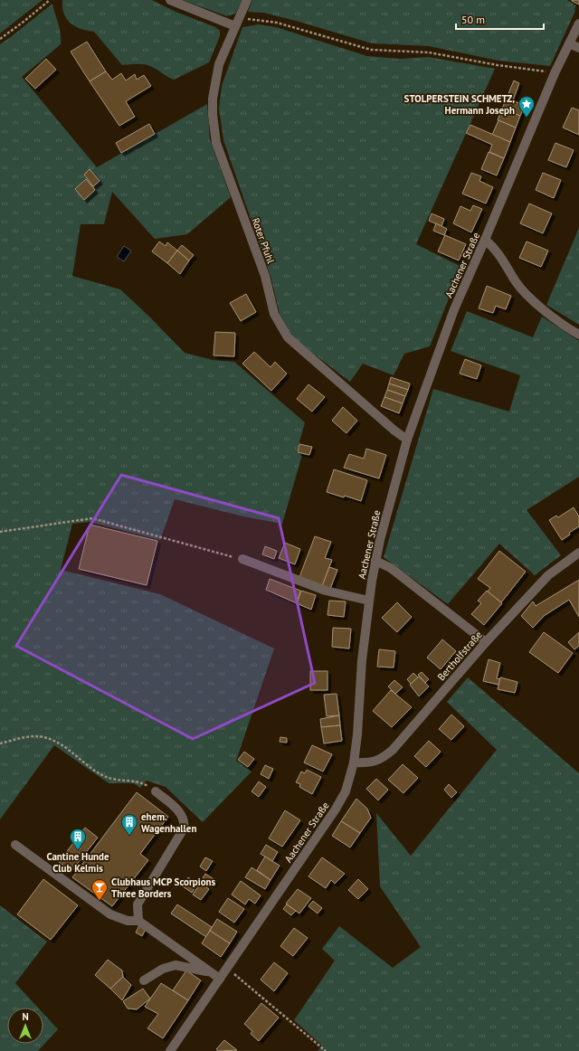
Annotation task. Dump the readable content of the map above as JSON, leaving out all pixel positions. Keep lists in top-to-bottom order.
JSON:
{
  "streets": {
    "street": ["Roter Pfuhl", "Aachener Straße", "Bertholfstraße"]
  },
  "crossings": [
    ["Roter Pfuhl", "Aachener Straße"],
    ["Aachener Straße", "Bertholfstraße"]
  ],
  "places": {
    "place": ["STOLPERSTEIN SCHMETZ, Hermann Joseph"],
    "building": ["ehem. Wagenhallen", "Cantine Hunde Club Kelmis"],
    "bar": ["Clubhaus MCP Scorpions Three Borders"]
  },
  "scale_bar": "50 m",
  "north": "top"
}
